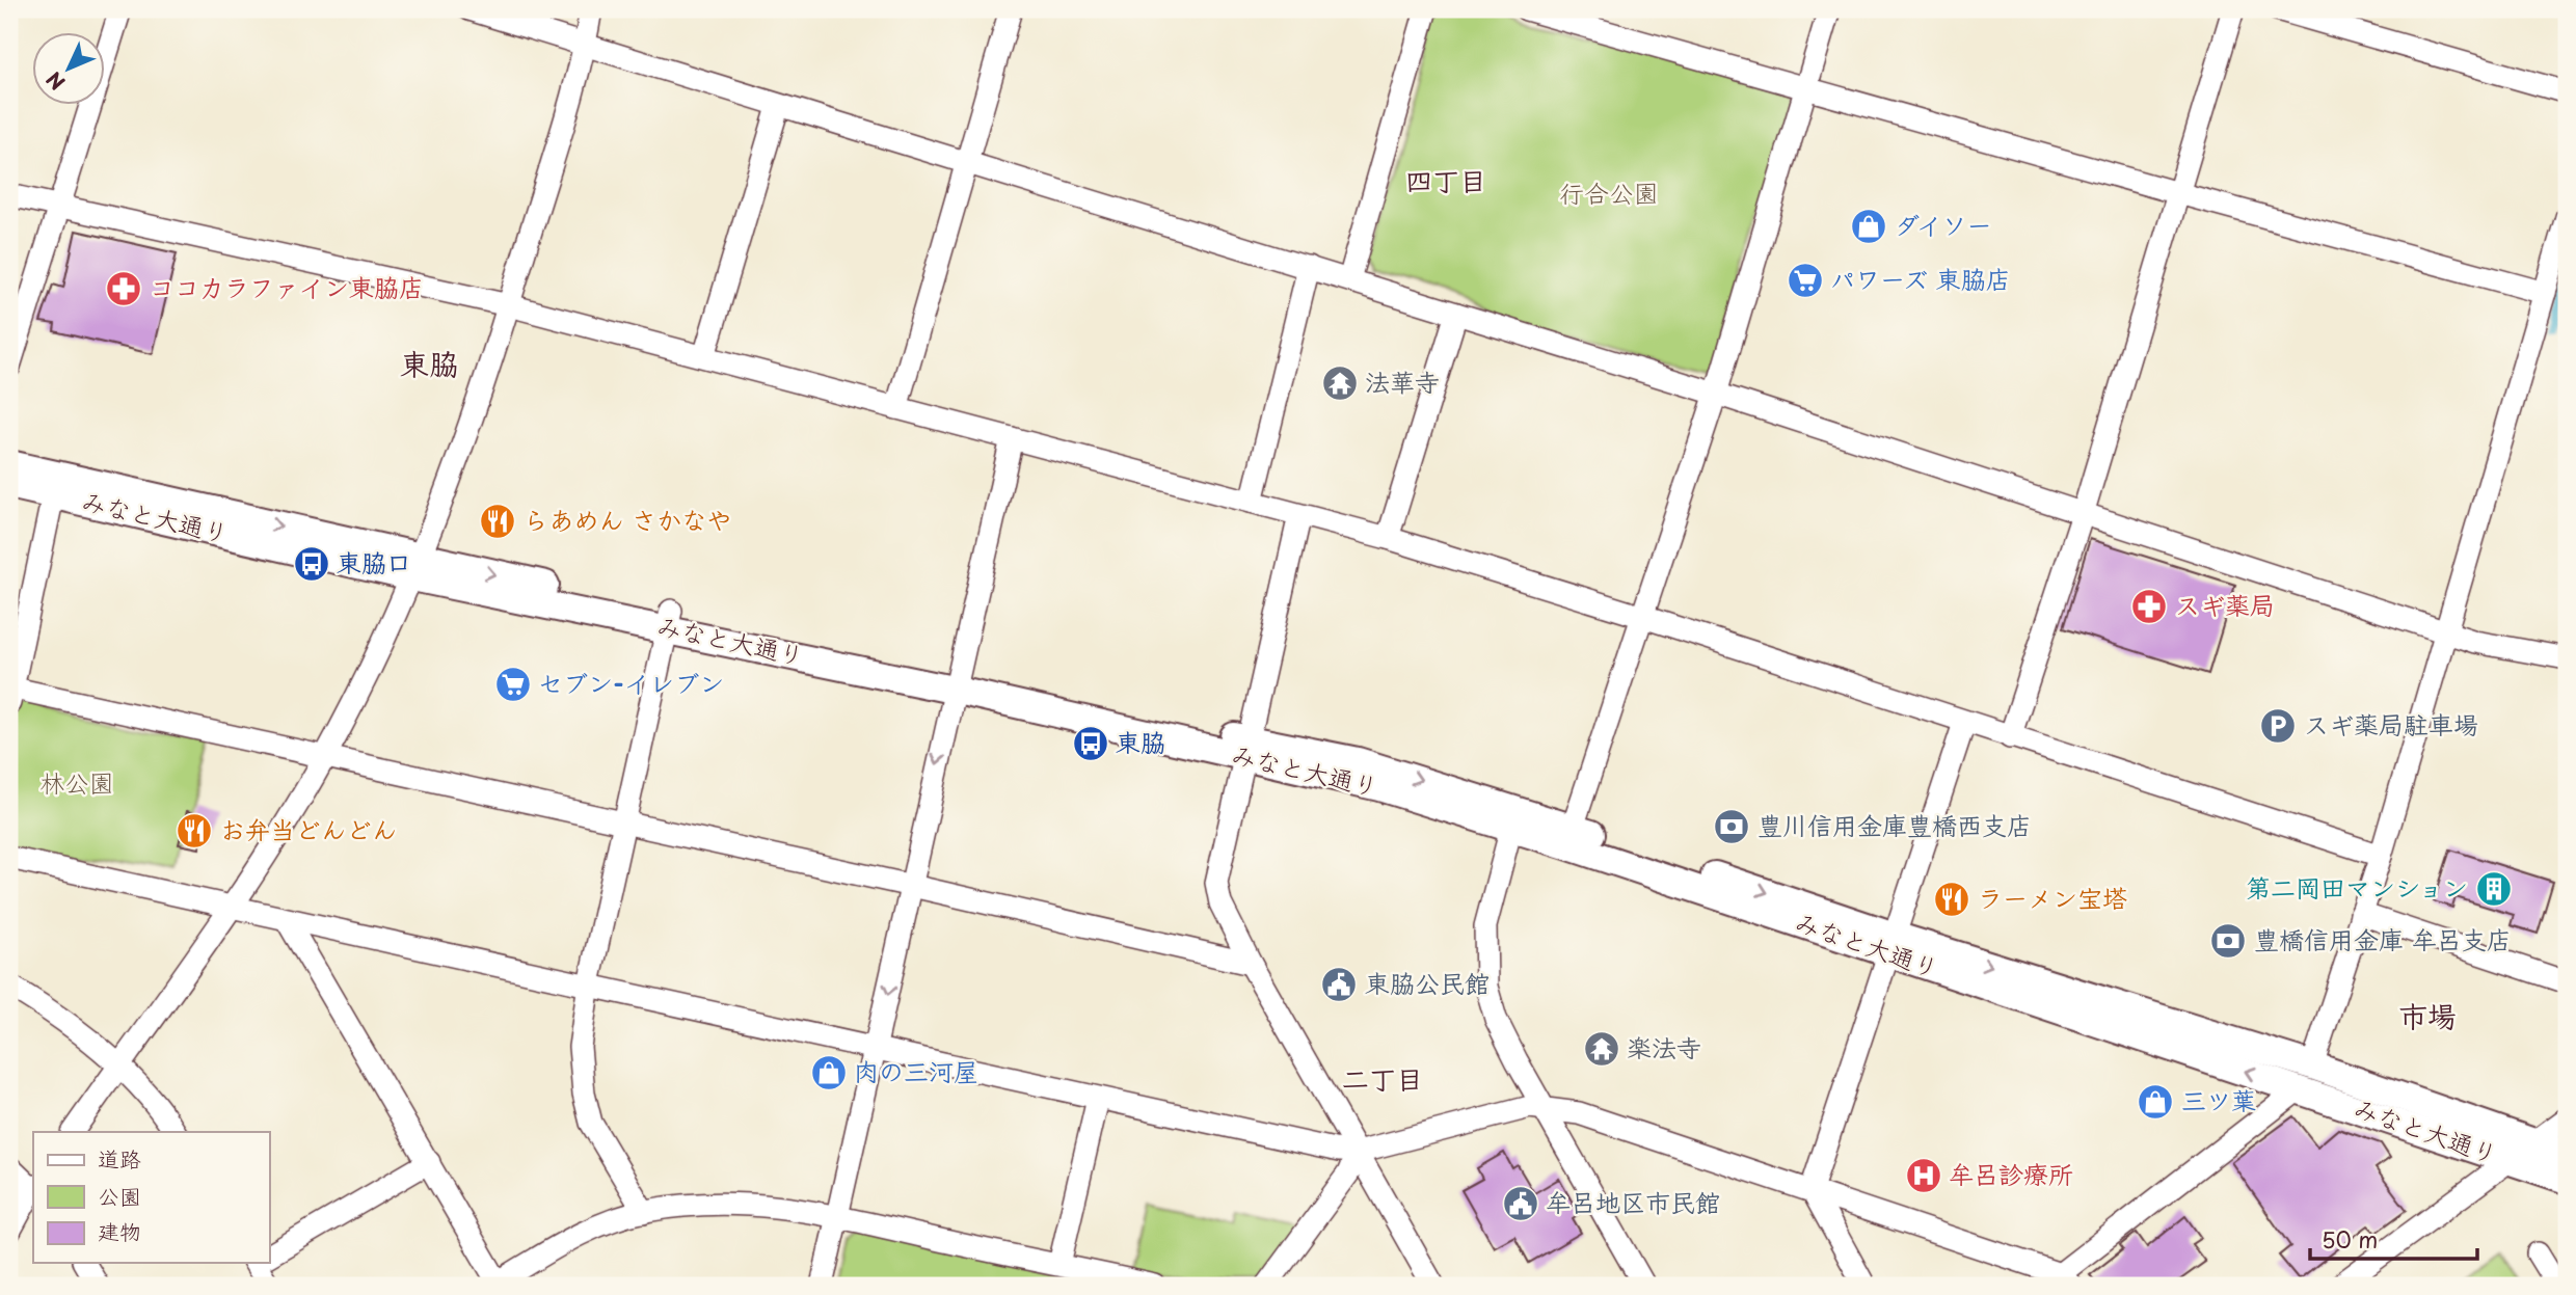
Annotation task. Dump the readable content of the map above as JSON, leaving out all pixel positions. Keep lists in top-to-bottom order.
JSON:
{
  "streets": {
    "main road": ["みなと大通り"]
  },
  "districts": [
    "四丁目",
    "東脇",
    "市場",
    "二丁目"
  ],
  "parks": ["行合公園", "林公園"],
  "places": {
    "shop": ["ダイソー", "肉の三河屋", "三ツ葉"],
    "supermarket": ["パワーズ 東脇店", "セブン-イレブン"],
    "pharmacy": ["ココカラファイン東脇店", "スギ薬局"],
    "temple": ["法華寺", "楽法寺"],
    "restaurant": ["らあめん さかなや", "お弁当どんどん", "ラーメン宝塔"],
    "bus stop": ["東脇口", "東脇"],
    "parking": ["スギ薬局駐車場"],
    "bank": ["豊川信用金庫豊橋西支店", "豊橋信用金庫 牟呂支店"],
    "building": ["第二岡田マンション"],
    "public building": ["東脇公民館", "牟呂地区市民館"],
    "hospital": ["牟呂診療所"]
  },
  "legend": ["道路", "公園", "建物"],
  "scale_bar": "50 m",
  "north": "bottom left"
}
